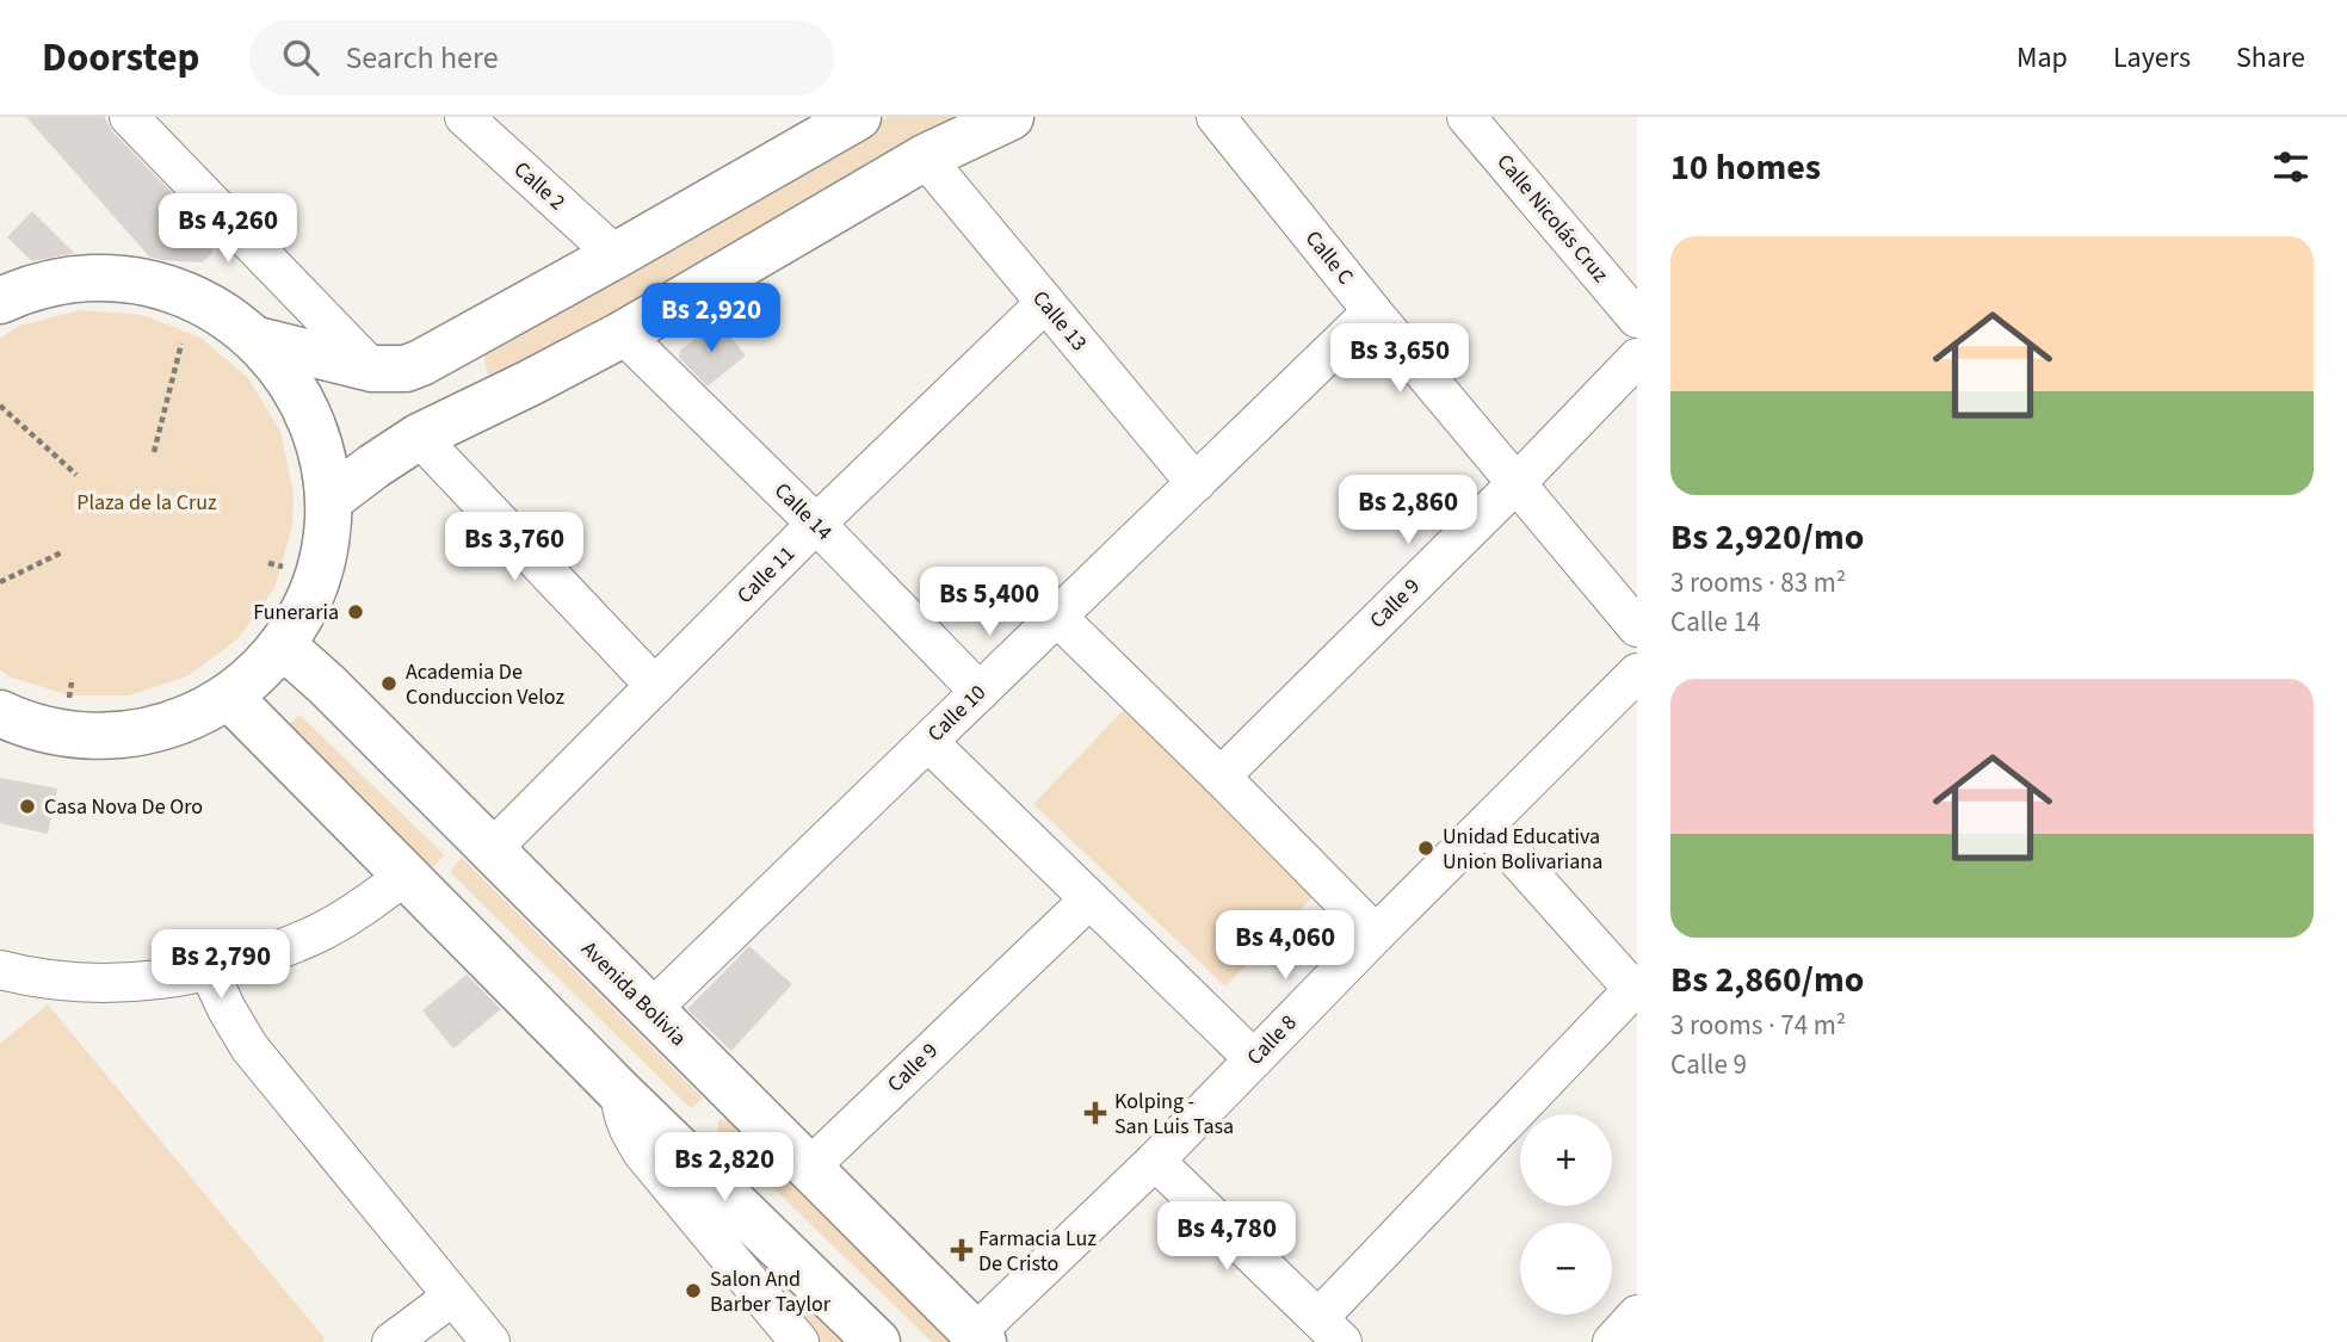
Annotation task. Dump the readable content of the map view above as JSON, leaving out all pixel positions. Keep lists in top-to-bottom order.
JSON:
{
  "streets": {
    "main road": ["Avenida Bolivia"],
    "street": [
      "Calle 2",
      "Calle Nicolás Cruz",
      "Calle C",
      "Calle 13",
      "Calle 14",
      "Calle 11",
      "Calle 9",
      "Calle 10",
      "Calle 8"
    ]
  },
  "crossings": [
    ["Calle C", "Calle 9"],
    ["Calle C", "Calle 10"],
    ["Calle 13", "Calle 11"],
    ["Calle 13", "Calle 10"],
    ["Calle 14", "Calle 11"],
    ["Calle 14", "Calle 10"],
    ["Calle 11", "Avenida Bolivia"],
    ["Calle 9", "Avenida Bolivia"],
    ["Calle 10", "Avenida Bolivia"],
    ["Avenida Bolivia", "Calle 8"]
  ],
  "parks": ["Plaza de la Cruz"],
  "places": {
    "other": [
      "Funeraria",
      "Academia De Conduccion Veloz",
      "Casa Nova De Oro",
      "Unidad Educativa Union Bolivariana",
      "Salon And Barber Taylor"
    ],
    "health": ["Kolping - San Luis Tasa", "Farmacia Luz De Cristo"]
  },
  "page": {
    "header": "Doorstep",
    "search": "Search here",
    "nav": ["Map", "Layers", "Share"],
    "heading": "10 homes",
    "price": [
      "Bs 4,260",
      "Bs 2,920",
      "Bs 3,650",
      "Bs 2,860",
      "Bs 3,760",
      "Bs 5,400",
      "Bs 4,060",
      "Bs 2,790",
      "Bs 2,820",
      "Bs 4,780"
    ],
    "list": [
      {
        "name": "Bs 2,920/mo",
        "note": "3 rooms · 83 m² · Calle 14"
      },
      {
        "name": "Bs 2,860/mo",
        "note": "3 rooms · 74 m² · Calle 9"
      }
    ],
    "map_buttons": ["+", "−"]
  }
}
